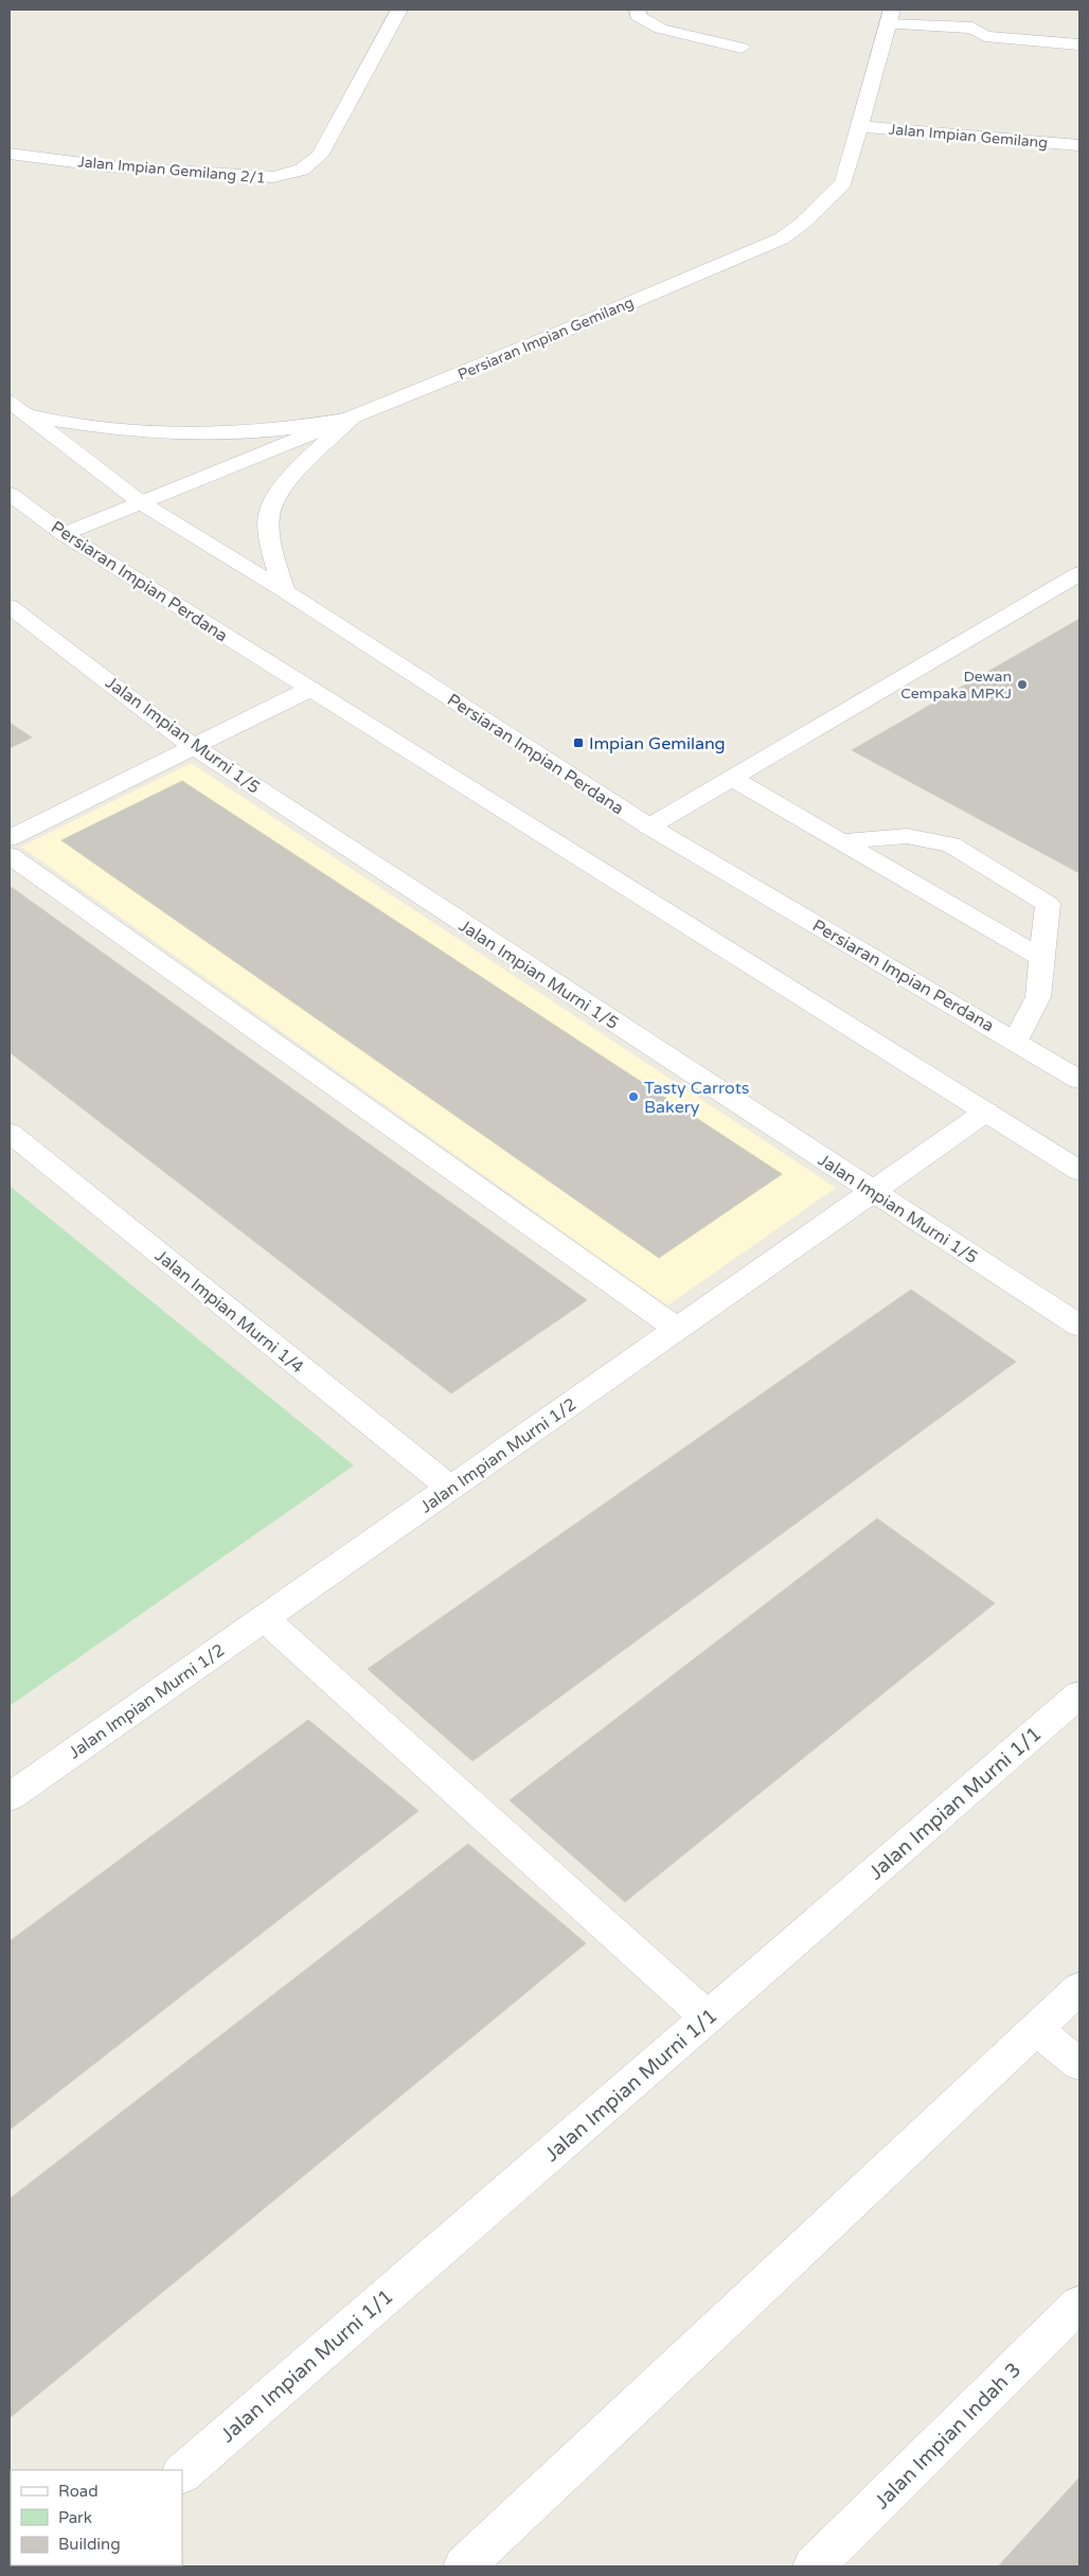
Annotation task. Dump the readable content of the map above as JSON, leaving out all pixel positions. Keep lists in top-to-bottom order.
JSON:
{
  "streets": {
    "street": [
      "Jalan Impian Gemilang",
      "Jalan Impian Gemilang 2/1",
      "Persiaran Impian Gemilang",
      "Persiaran Impian Perdana",
      "Jalan Impian Murni 1/5",
      "Jalan Impian Murni 1/4",
      "Jalan Impian Murni 1/2",
      "Jalan Impian Murni 1/1",
      "Jalan Impian Indah 3"
    ]
  },
  "crossings": [
    ["Jalan Impian Gemilang", "Persiaran Impian Gemilang"],
    ["Persiaran Impian Gemilang", "Persiaran Impian Perdana"],
    ["Persiaran Impian Perdana", "Jalan Impian Murni 1/2"],
    ["Jalan Impian Murni 1/5", "Jalan Impian Murni 1/2"],
    ["Jalan Impian Murni 1/4", "Jalan Impian Murni 1/2"]
  ],
  "places": {
    "other": ["Dewan Cempaka MPKJ", "Tasty Carrots Bakery"],
    "transit": ["Impian Gemilang"]
  },
  "legend": ["Road", "Park", "Building"]
}
